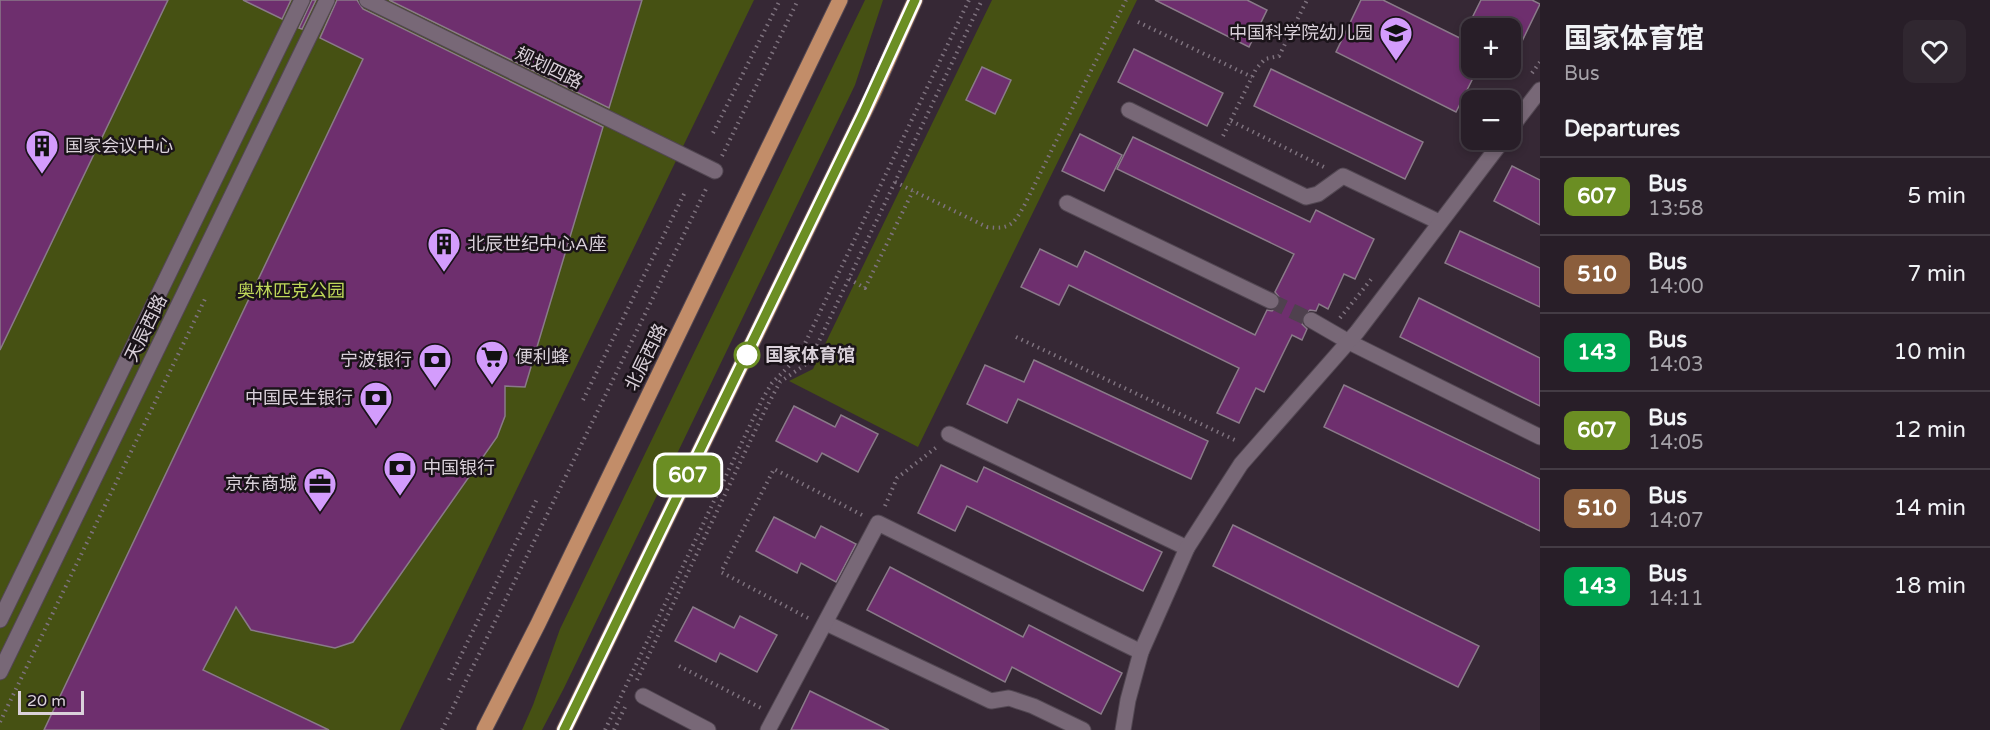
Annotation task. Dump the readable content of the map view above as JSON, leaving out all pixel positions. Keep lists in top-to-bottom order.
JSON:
{
  "streets": {
    "main road": ["北辰西路"],
    "street": ["规划四路", "天辰西路"]
  },
  "parks": ["奥林匹克公园"],
  "places": {
    "school or university": ["中国科学院幼儿园"],
    "building": ["国家会议中心", "北辰世纪中心A座"],
    "other": ["国家体育馆"],
    "supermarket": ["便利蜂"],
    "bank": ["宁波银行", "中国民生银行", "中国银行"],
    "office": ["京东商城"]
  },
  "lines": ["bus line 607"],
  "scale_bar": "20 m",
  "page": {
    "on_map": "607",
    "heading": [
      ["国家体育馆", "Bus"],
      "Departures"
    ],
    "map_buttons": ["+", "−"],
    "list": [
      {
        "mark": "607",
        "name": "Bus",
        "note": "13:58",
        "value": "5 min"
      },
      {
        "mark": "510",
        "name": "Bus",
        "note": "14:00",
        "value": "7 min"
      },
      {
        "mark": "143",
        "name": "Bus",
        "note": "14:03",
        "value": "10 min"
      },
      {
        "mark": "607",
        "name": "Bus",
        "note": "14:05",
        "value": "12 min"
      },
      {
        "mark": "510",
        "name": "Bus",
        "note": "14:07",
        "value": "14 min"
      },
      {
        "mark": "143",
        "name": "Bus",
        "note": "14:11",
        "value": "18 min"
      }
    ],
    "scale": "20 m"
  }
}
